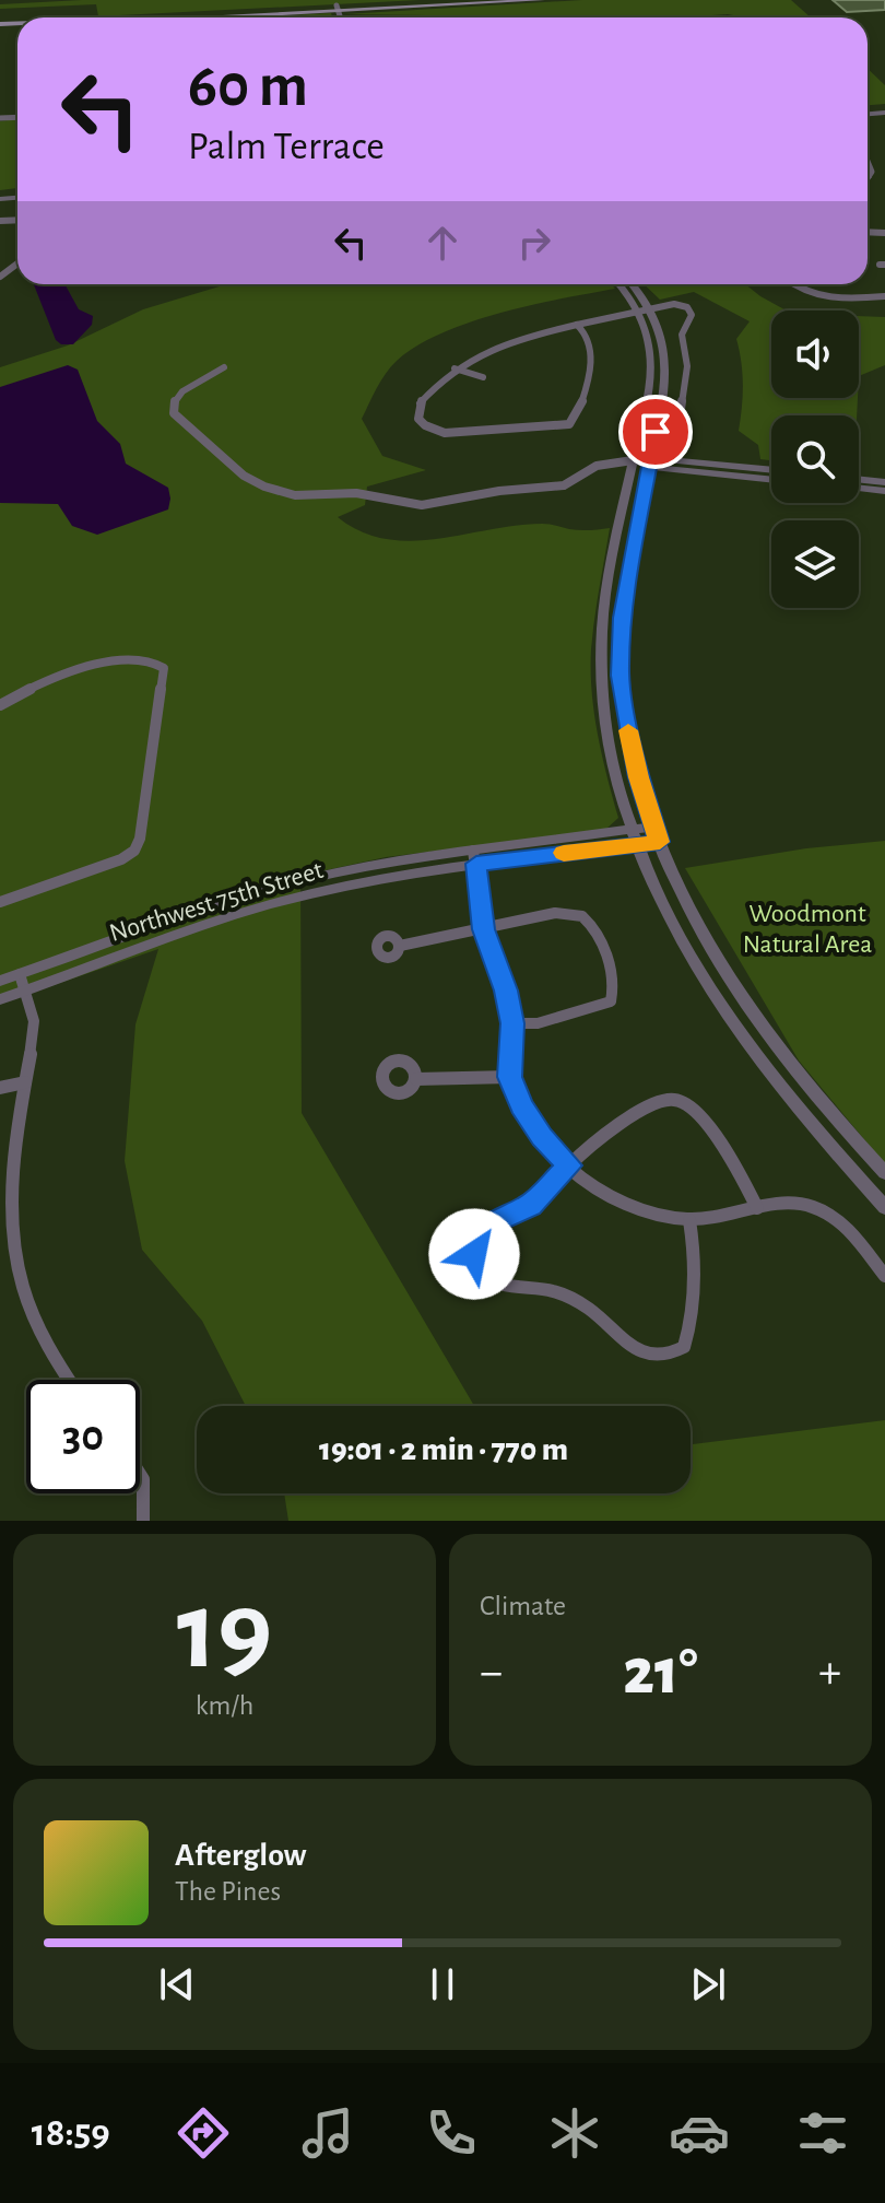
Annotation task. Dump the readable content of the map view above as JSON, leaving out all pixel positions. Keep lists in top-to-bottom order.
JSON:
{
  "streets": {
    "street": ["Northwest 75th Street"]
  },
  "parks": ["Woodmont Natural Area"],
  "page": {
    "turn": ["60 m", "Palm Terrace"],
    "limit": "30",
    "trip": "19:01 · 2 min · 770 m",
    "tile": [
      ["19", "km/h"],
      "Climate"
    ],
    "heat": ["−", "21°", "+"],
    "song": ["Afterglow", "The Pines"],
    "tabs": "18:59"
  }
}
